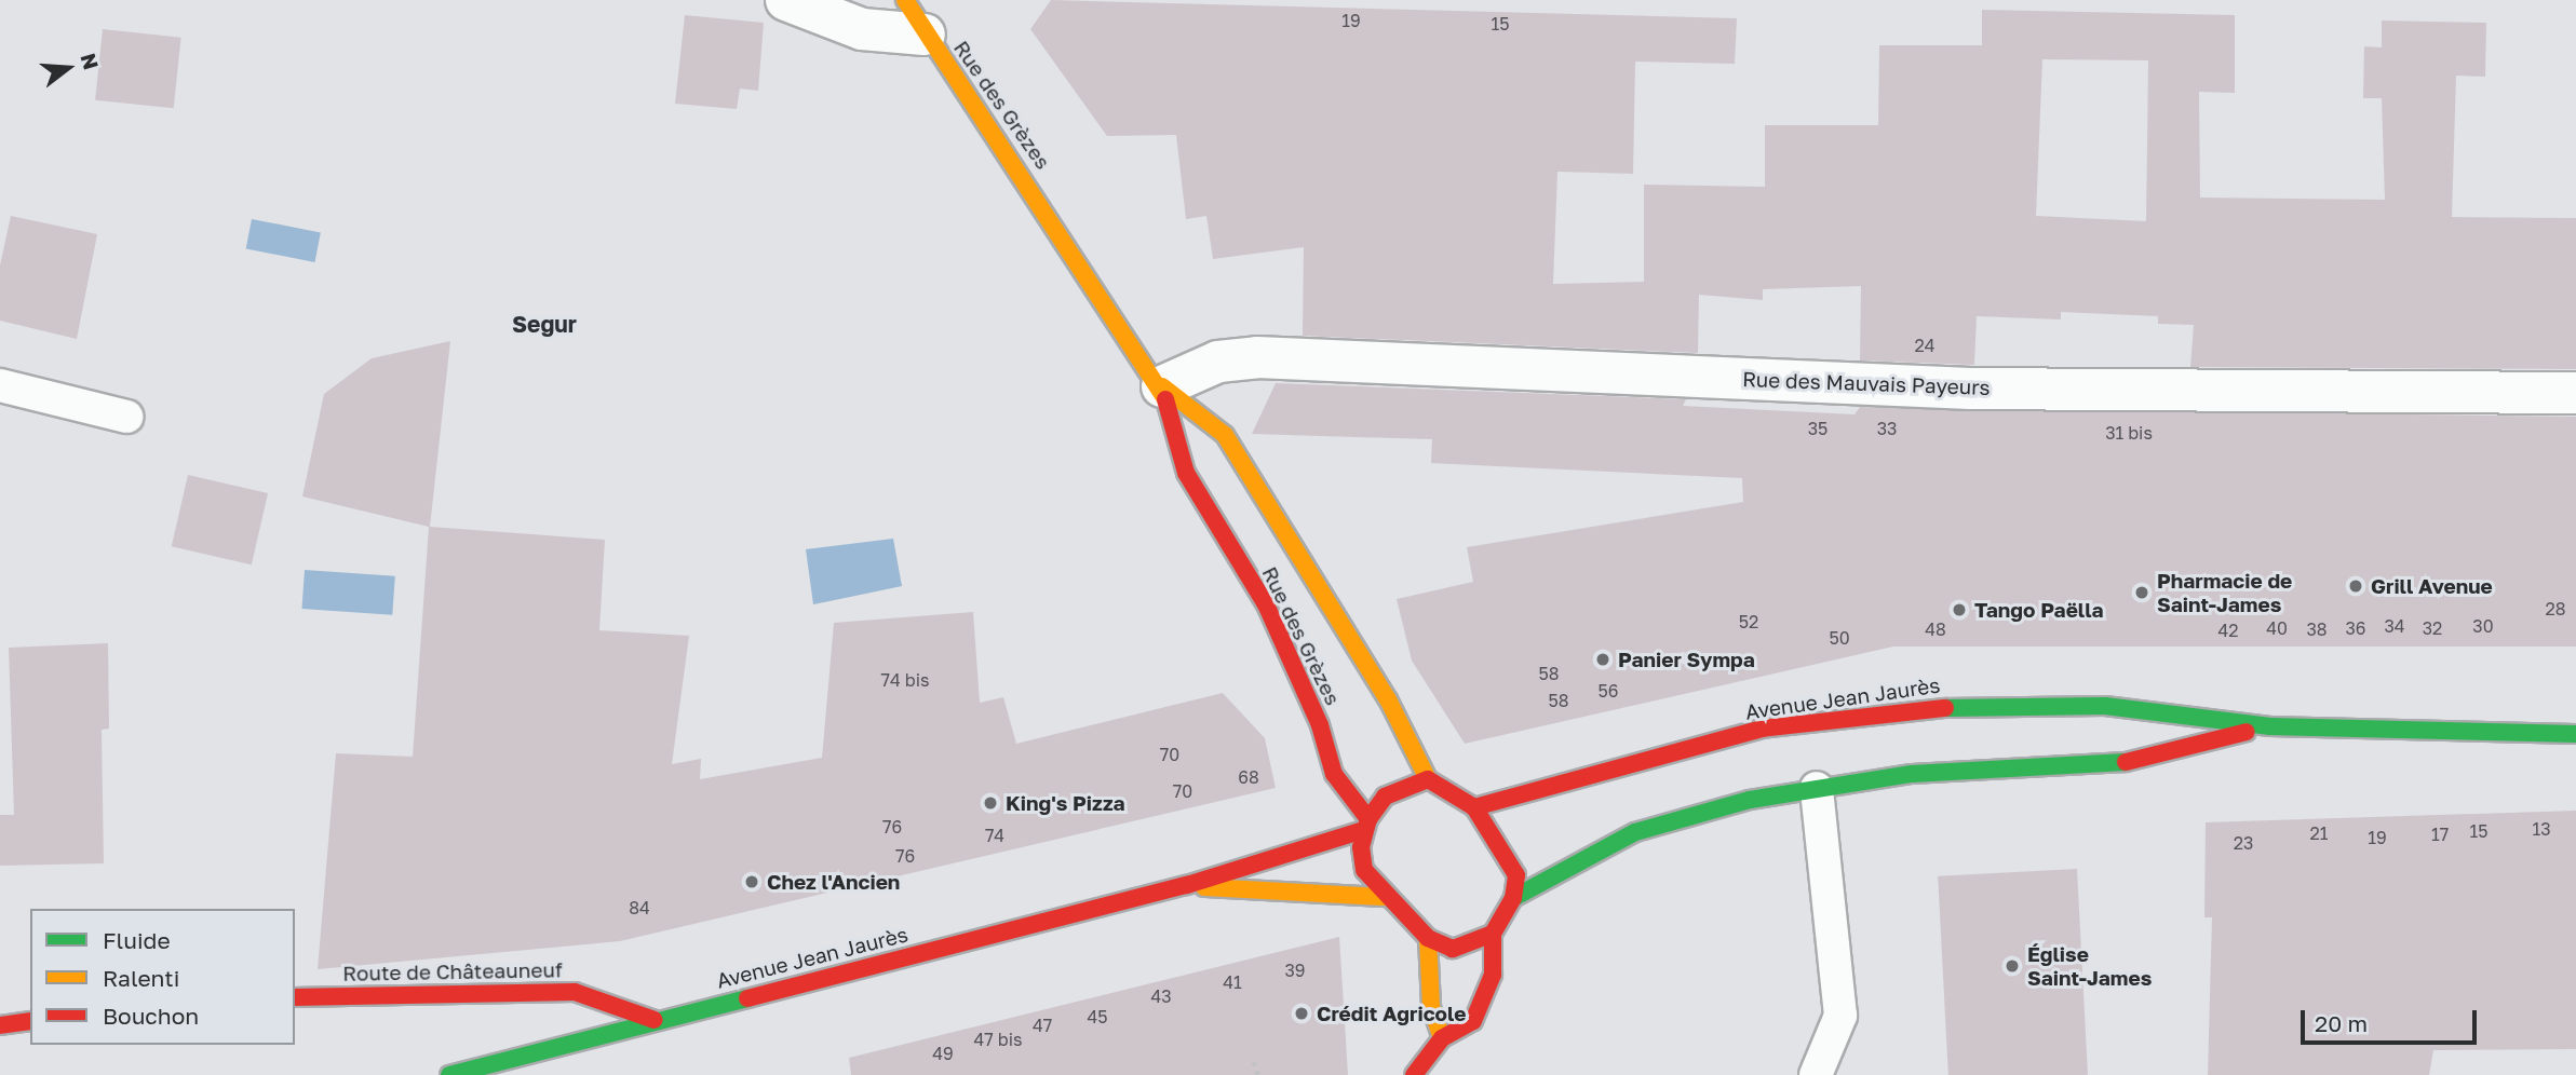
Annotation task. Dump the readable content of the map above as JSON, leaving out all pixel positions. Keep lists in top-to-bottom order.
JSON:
{
  "streets": {
    "main road": ["Rue des Grèzes", "Avenue Jean Jaurès", "Route de Châteauneuf"],
    "street": ["Rue des Mauvais Payeurs"]
  },
  "crossings": [
    ["Rue des Grèzes", "Rue des Mauvais Payeurs"],
    ["Rue des Grèzes", "Avenue Jean Jaurès"],
    ["Avenue Jean Jaurès", "Route de Châteauneuf"]
  ],
  "districts": ["Segur"],
  "places": [
    "Grill Avenue",
    "Pharmacie de Saint-James",
    "Tango Paëlla",
    "Panier Sympa",
    "King's Pizza",
    "Chez l'Ancien",
    "Église Saint-James",
    "Crédit Agricole"
  ],
  "house_numbers": [
    "19",
    "15",
    "24",
    "35",
    "33",
    "31 bis",
    "28",
    "52",
    "34",
    "30",
    "40",
    "36",
    "32",
    "48",
    "38",
    "42",
    "50",
    "58",
    "74 bis",
    "56",
    "58",
    "70",
    "68",
    "70",
    "76",
    "13",
    "15",
    "21",
    "17",
    "74",
    "19",
    "23",
    "76",
    "84",
    "39",
    "41",
    "43",
    "45",
    "47",
    "47 bis",
    "49"
  ],
  "legend": ["Fluide", "Ralenti", "Bouchon"],
  "scale_bar": "20 m",
  "north": "right"
}
